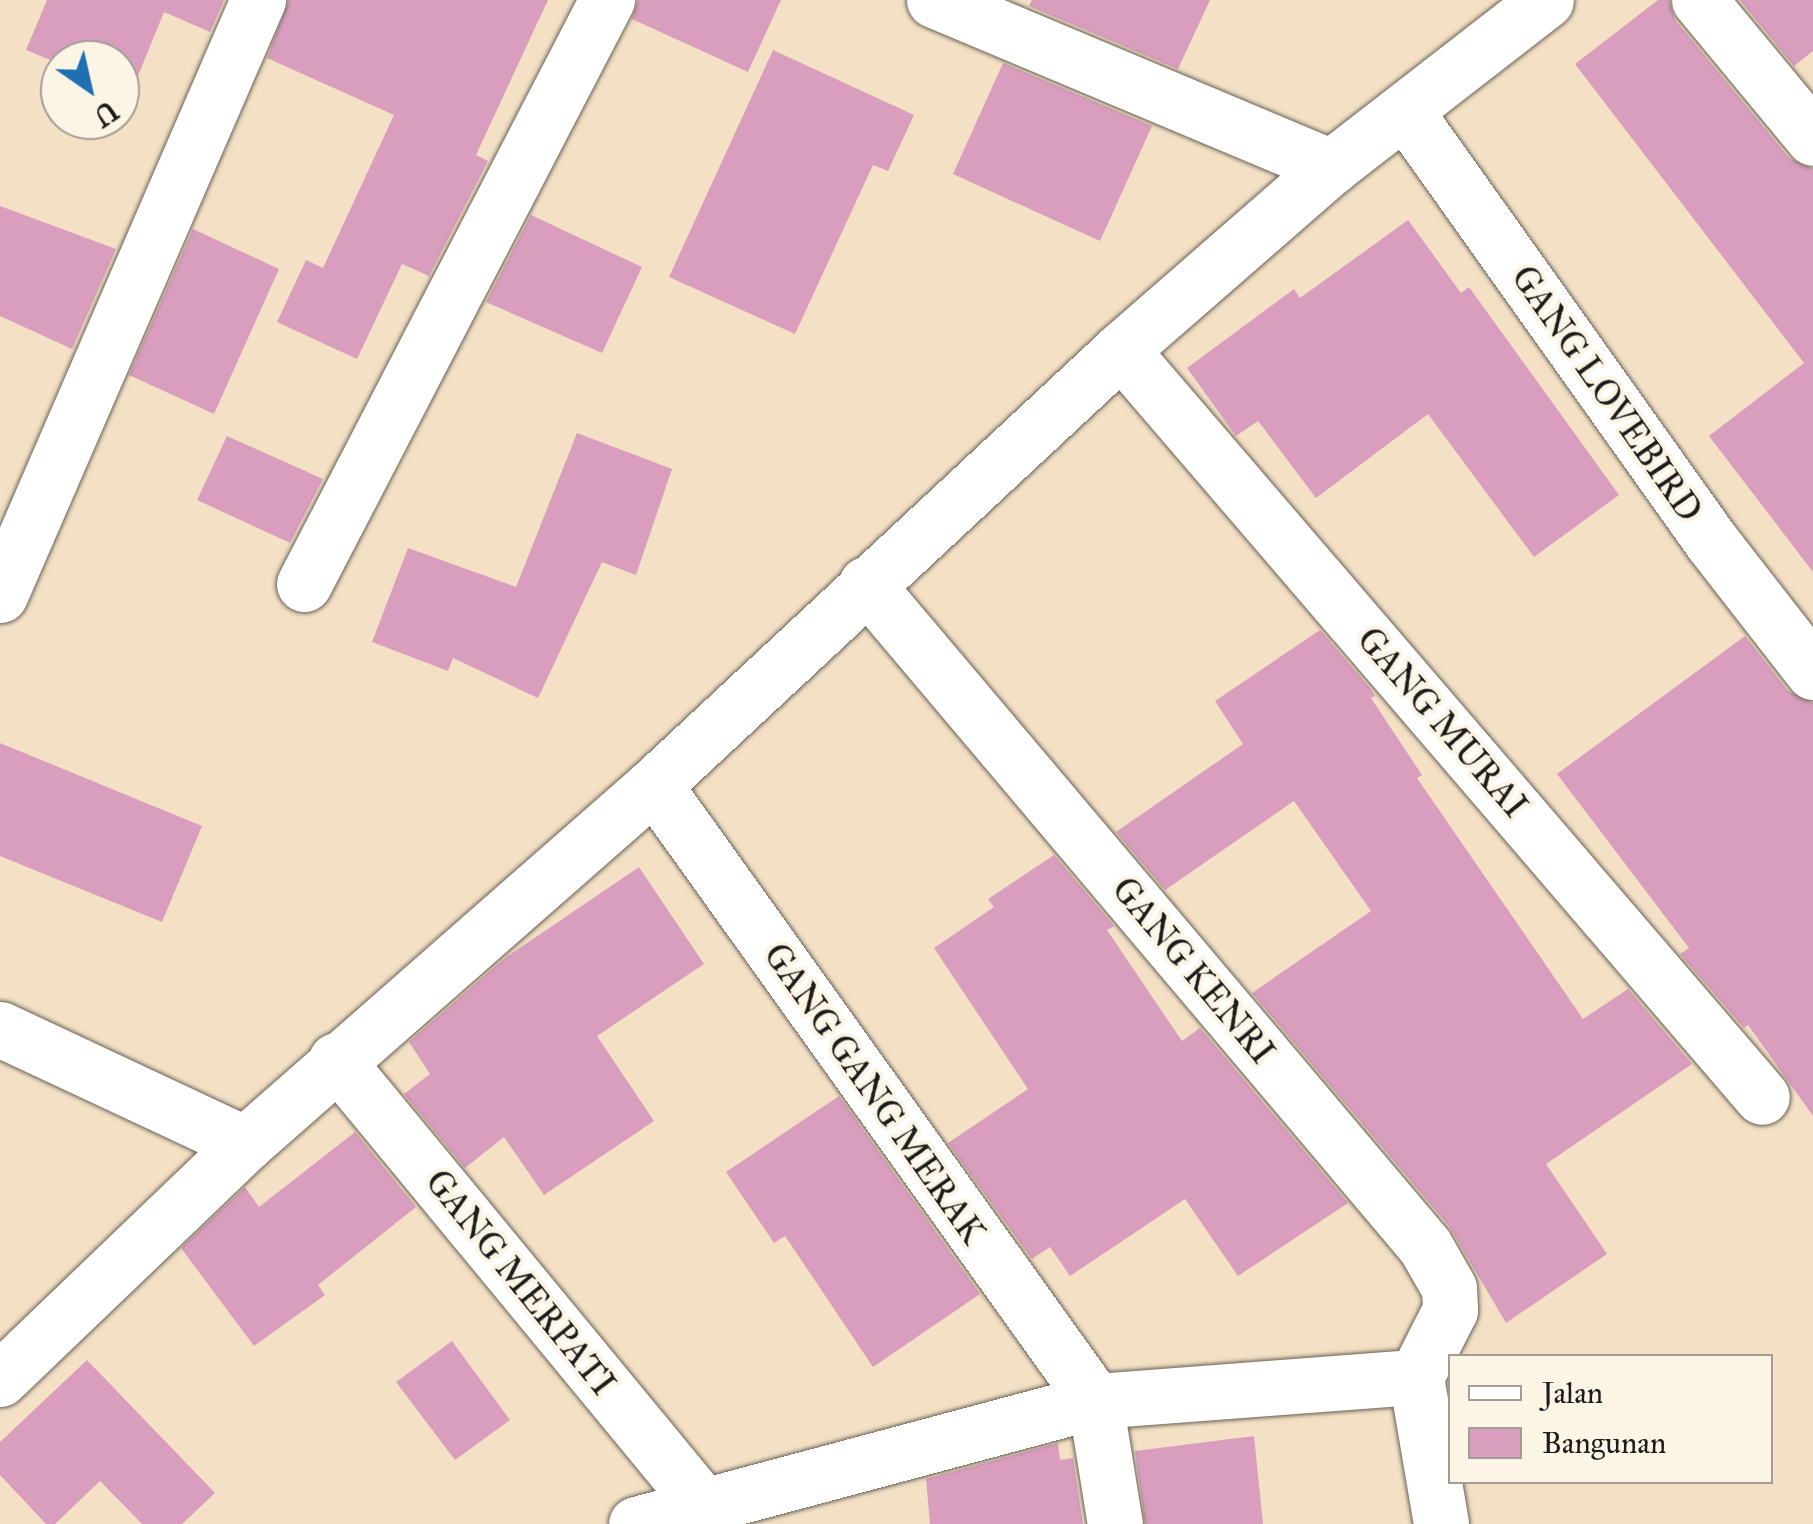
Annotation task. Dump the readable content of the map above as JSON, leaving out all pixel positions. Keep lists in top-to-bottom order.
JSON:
{
  "streets": {
    "street": [
      "GANG LOVEBIRD",
      "GANG MURAI",
      "GANG KENRI",
      "GANG GANG MERAK",
      "GANG MERPATI"
    ]
  },
  "legend": ["Jalan", "Bangunan"],
  "north": "bottom right"
}
